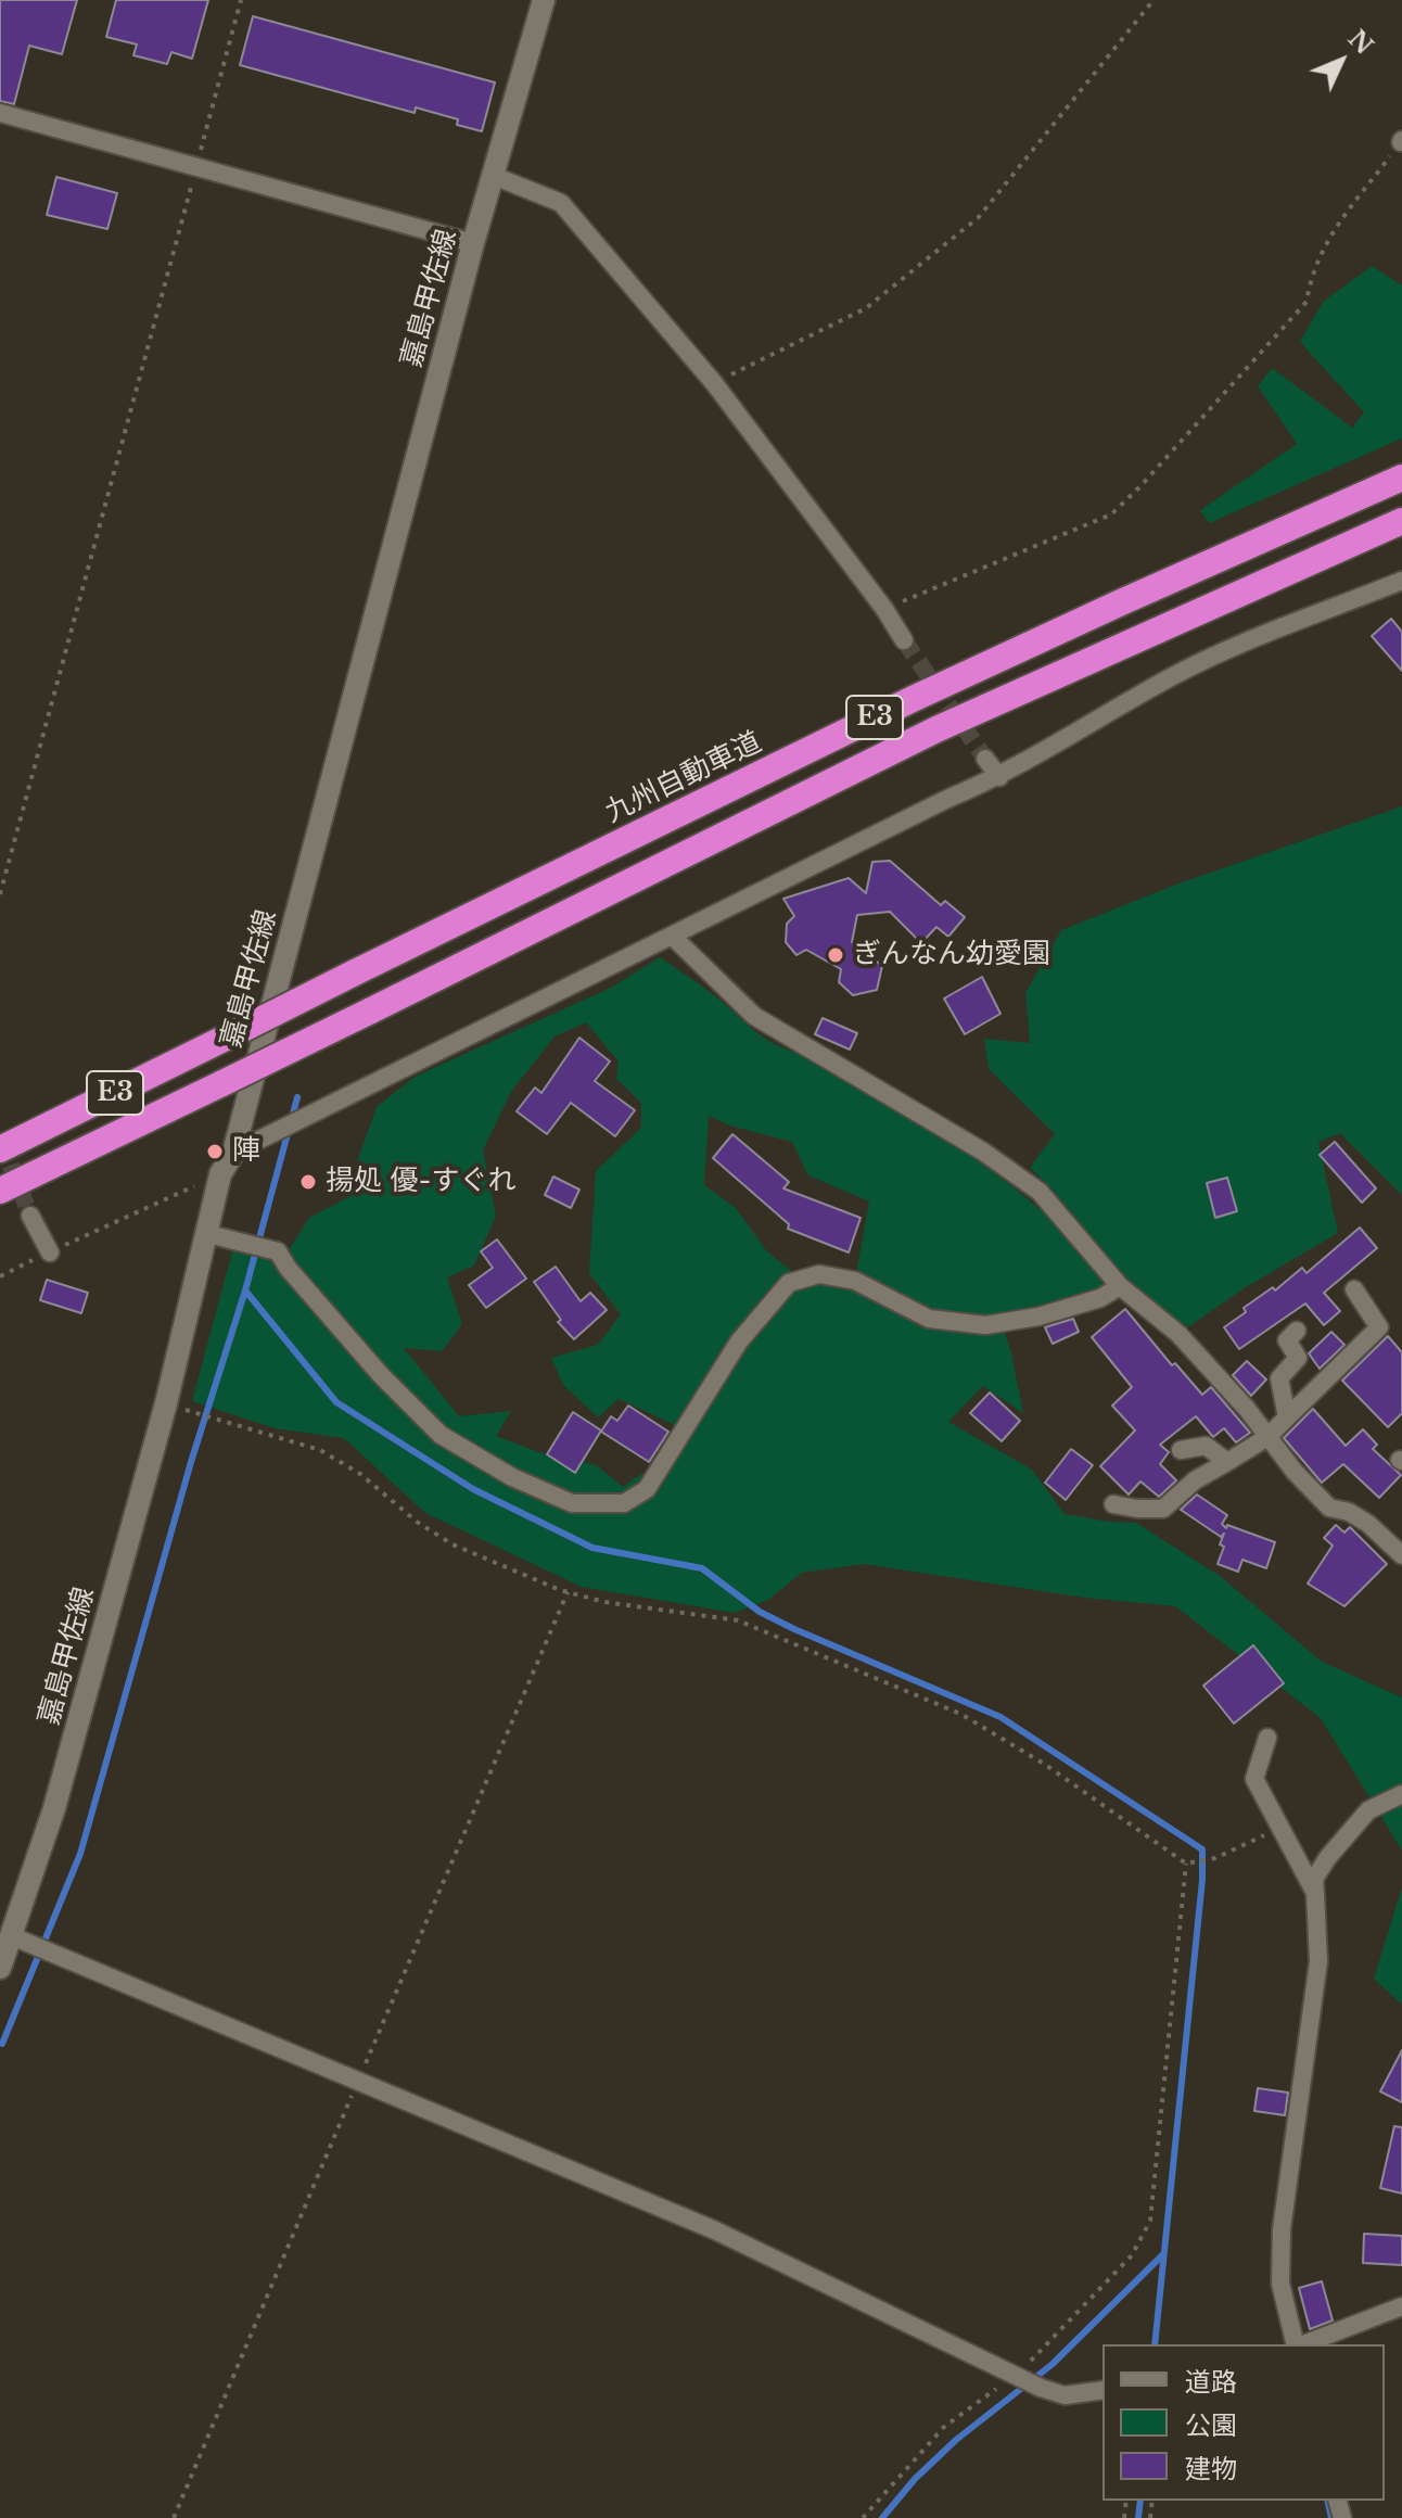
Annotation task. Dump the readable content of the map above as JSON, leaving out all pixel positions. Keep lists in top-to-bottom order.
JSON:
{
  "streets": {
    "highway": ["E3", "九州自動車道"],
    "main road": ["嘉島甲佐線"]
  },
  "places": ["ぎんなん幼愛園", "陣", "揚処 優-すぐれ"],
  "legend": ["道路", "公園", "建物"],
  "north": "top right"
}
